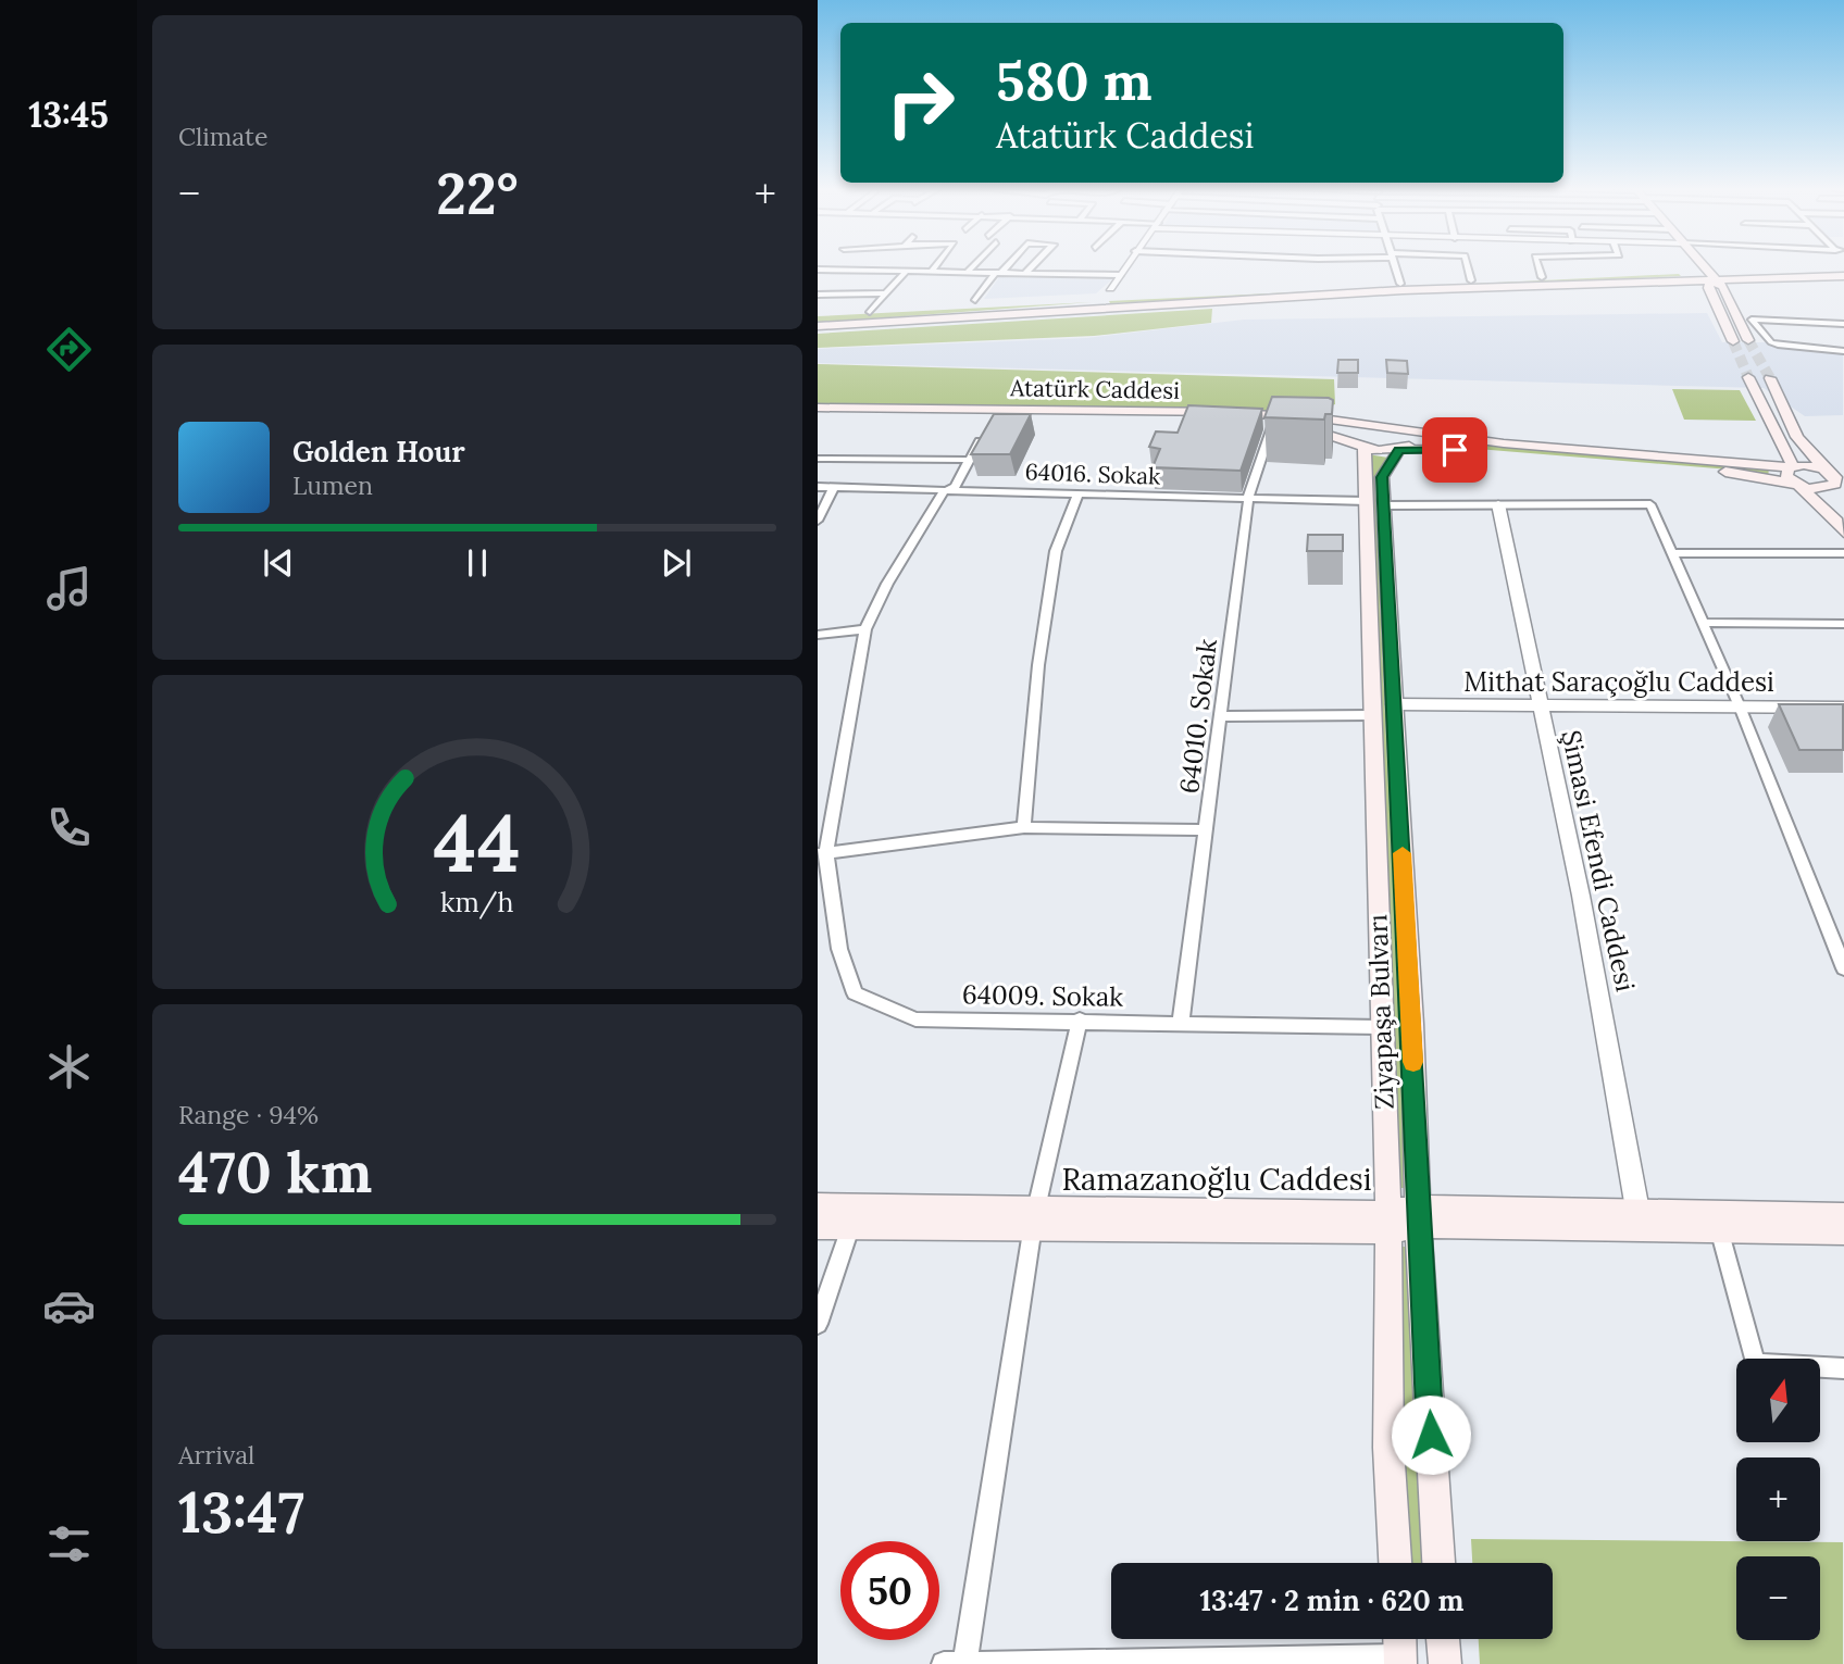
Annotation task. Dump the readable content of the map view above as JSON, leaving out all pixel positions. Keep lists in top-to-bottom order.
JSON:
{
  "streets": {
    "main road": ["Atatürk Caddesi", "Ziyapaşa Bulvarı", "Ramazanoğlu Caddesi"],
    "street": [
      "64016. Sokak",
      "Mithat Saraçoğlu Caddesi",
      "64010. Sokak",
      "Şimasi Efendi Caddesi",
      "64009. Sokak"
    ]
  },
  "crossings": [
    ["Atatürk Caddesi", "64010. Sokak"],
    ["Atatürk Caddesi", "Ziyapaşa Bulvarı"],
    ["64016. Sokak", "64010. Sokak"],
    ["64016. Sokak", "64009. Sokak"],
    ["64016. Sokak", "Ziyapaşa Bulvarı"],
    ["Mithat Saraçoğlu Caddesi", "Şimasi Efendi Caddesi"],
    ["Mithat Saraçoğlu Caddesi", "Ziyapaşa Bulvarı"],
    ["64010. Sokak", "64009. Sokak"],
    ["Şimasi Efendi Caddesi", "Ramazanoğlu Caddesi"],
    ["64009. Sokak", "Ziyapaşa Bulvarı"],
    ["Ziyapaşa Bulvarı", "Ramazanoğlu Caddesi"]
  ],
  "north": "top",
  "page": {
    "tabs": "13:45",
    "tile": [
      "Climate",
      ["Range · 94%", "470 km"],
      ["Arrival", "13:47"]
    ],
    "turn": ["580 m", "Atatürk Caddesi"],
    "heat": ["−", "22°", "+"],
    "song": ["Golden Hour", "Lumen"],
    "map_buttons": ["+", "−"],
    "limit": "50",
    "trip": "13:47 · 2 min · 620 m",
    "gauge": ["44", "km/h"]
  }
}
